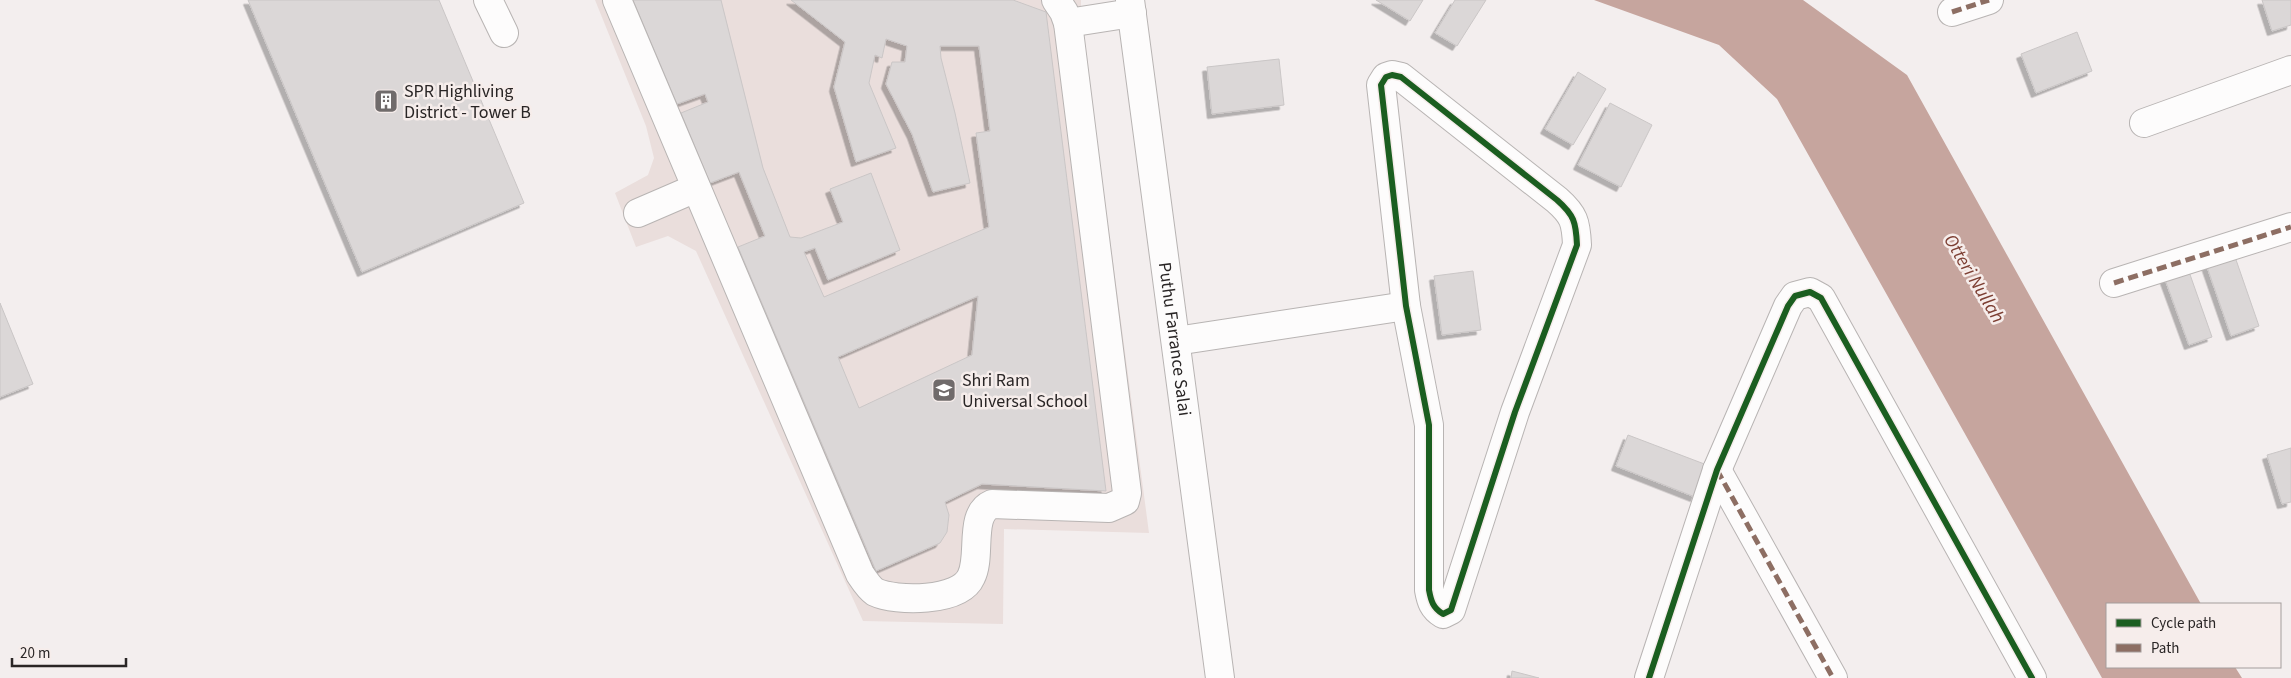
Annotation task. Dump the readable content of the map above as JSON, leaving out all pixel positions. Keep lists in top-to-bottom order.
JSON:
{
  "streets": {
    "street": ["Puthu Farrance Salai"]
  },
  "water": ["Otteri Nullah"],
  "places": {
    "building": ["SPR Highliving District - Tower B"],
    "school or university": ["Shri Ram Universal School"]
  },
  "legend": ["Cycle path", "Path"],
  "scale_bar": "20 m"
}
